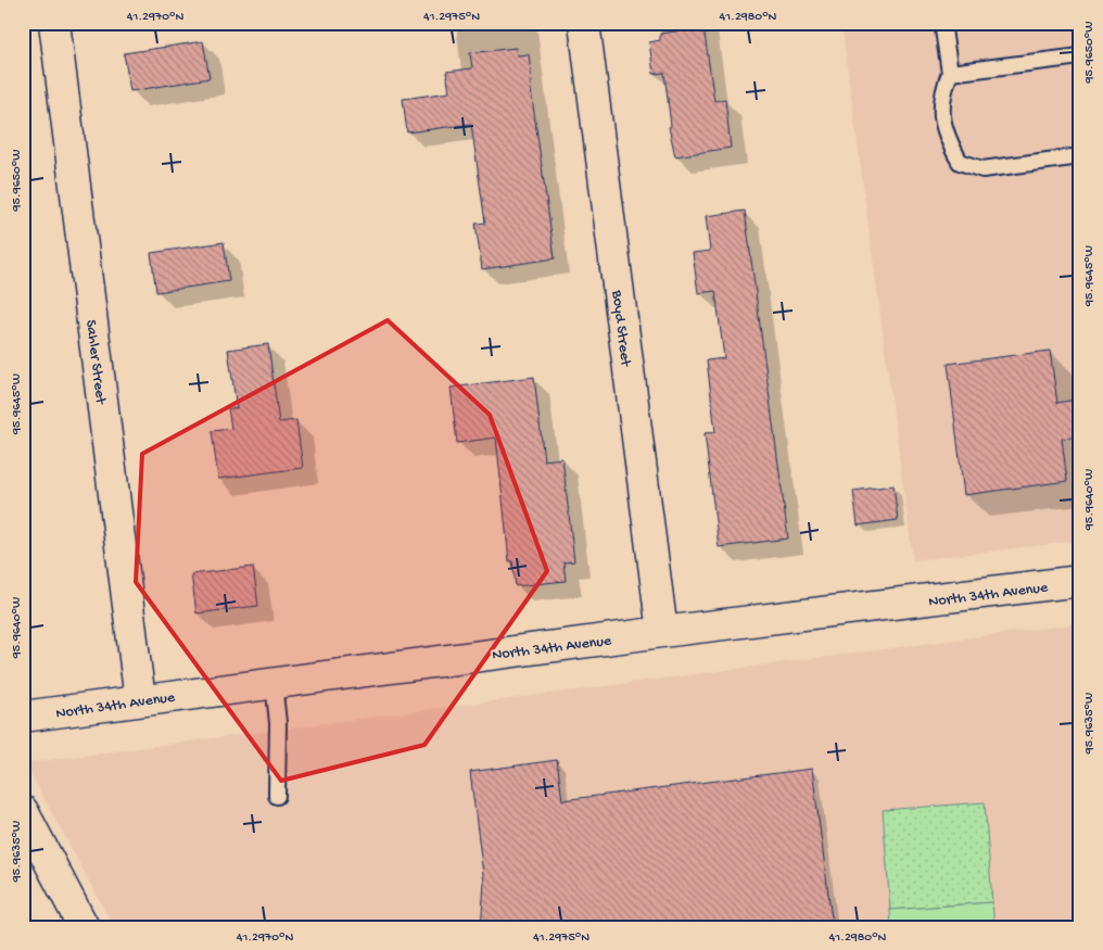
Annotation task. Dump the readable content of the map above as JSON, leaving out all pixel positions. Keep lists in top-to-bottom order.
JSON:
{
  "streets": {
    "street": ["Boyd Street", "Sahler Street", "North 34th Avenue"]
  },
  "crossings": [
    ["Boyd Street", "North 34th Avenue"],
    ["Sahler Street", "North 34th Avenue"]
  ],
  "coordinates": [
    "41.2970°N",
    "41.2975°N",
    "41.2980°N",
    "95.9650°W",
    "95.9645°W",
    "95.9640°W",
    "95.9635°W"
  ]
}
